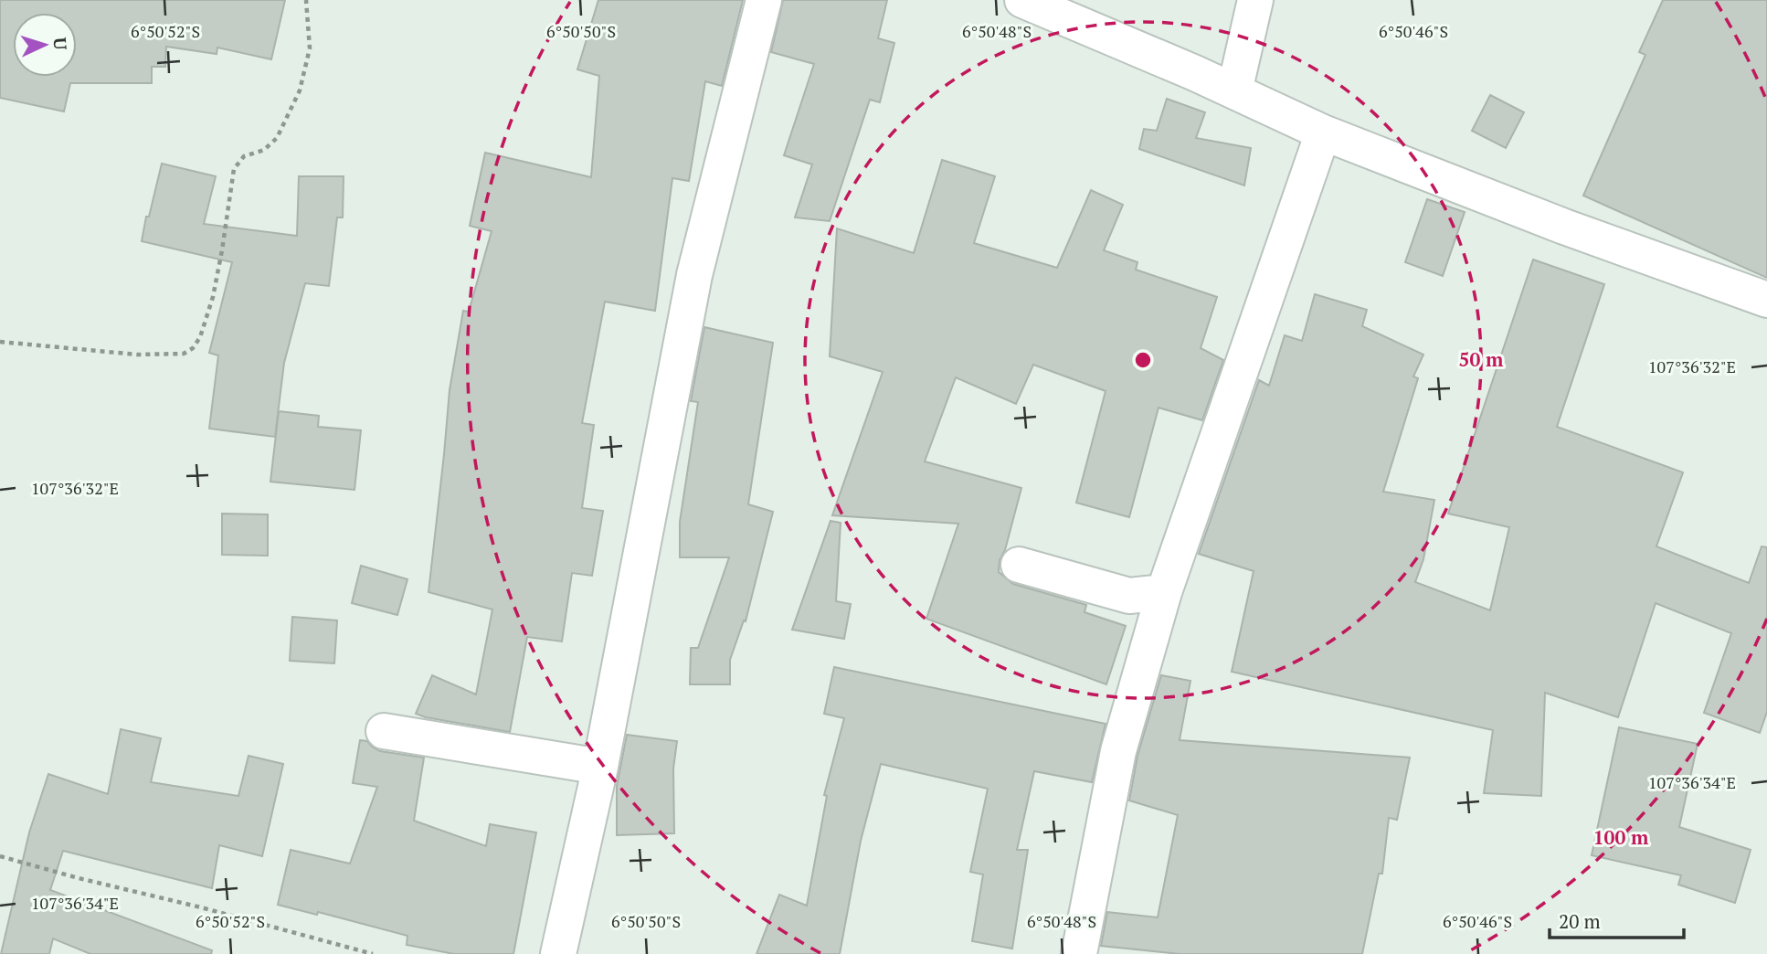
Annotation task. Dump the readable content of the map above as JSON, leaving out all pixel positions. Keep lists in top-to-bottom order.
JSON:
{
  "scale_bar": "20 m",
  "north": "right",
  "coordinates": [
    "6°50'52\"S",
    "6°50'50\"S",
    "6°50'48\"S",
    "6°50'46\"S",
    "107°36'32\"E",
    "107°36'34\"E"
  ],
  "rings": ["50 m", "100 m"]
}
